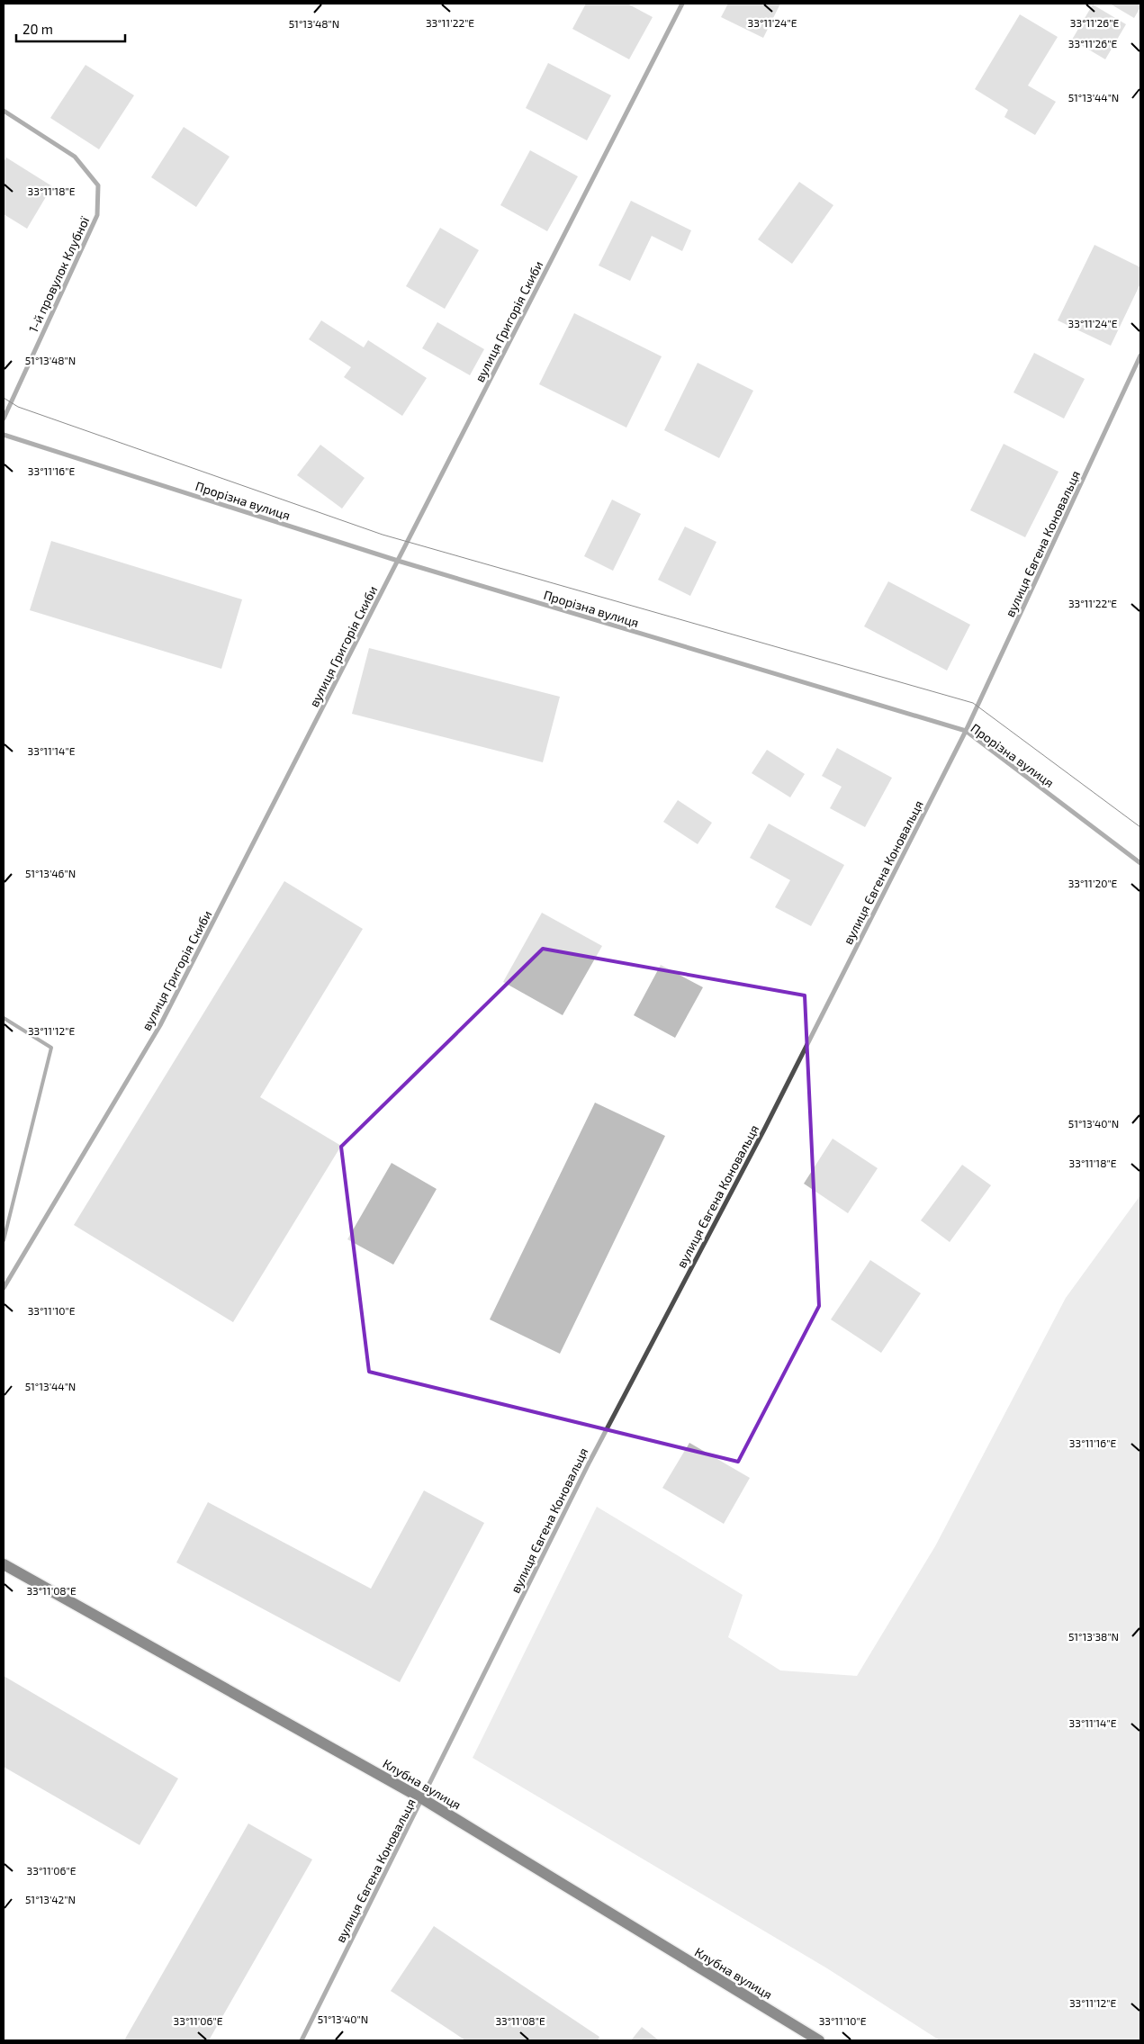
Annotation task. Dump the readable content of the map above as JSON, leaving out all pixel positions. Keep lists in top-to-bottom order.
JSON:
{
  "streets": {
    "main road": ["Клубна вулиця"],
    "street": [
      "1-й провулок Клубної",
      "вулиця Григорія Скиби",
      "Прорізна вулиця",
      "вулиця Євгена Коновальця"
    ]
  },
  "crossings": [
    ["вулиця Григорія Скиби", "Прорізна вулиця"],
    ["Прорізна вулиця", "вулиця Євгена Коновальця"],
    ["вулиця Євгена Коновальця", "Клубна вулиця"]
  ],
  "scale_bar": "20 m",
  "coordinates": [
    "33°11'22\"E",
    "33°11'26\"E",
    "33°11'24\"E",
    "51°13'48\"N",
    "51°13'44\"N",
    "33°11'18\"E",
    "33°11'16\"E",
    "33°11'14\"E",
    "51°13'46\"N",
    "33°11'20\"E",
    "33°11'12\"E",
    "51°13'40\"N",
    "33°11'10\"E",
    "33°11'08\"E",
    "51°13'38\"N",
    "33°11'06\"E",
    "51°13'42\"N"
  ]
}
